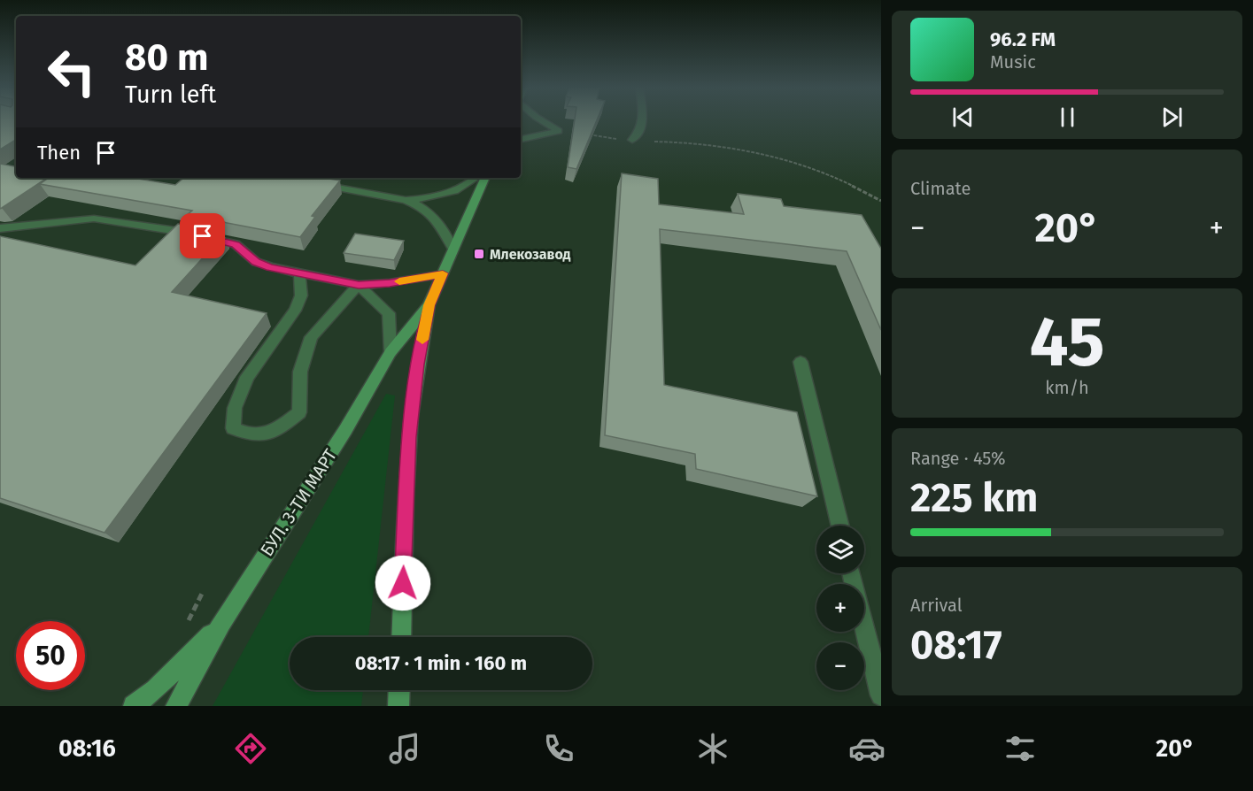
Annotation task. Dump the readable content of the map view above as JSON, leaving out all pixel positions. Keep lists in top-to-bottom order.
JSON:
{
  "streets": {
    "main road": ["БУЛ. 3-ТИ МАРТ"]
  },
  "places": {
    "transit": ["Млекозавод"]
  },
  "page": {
    "turn": ["80 m", "Turn left"],
    "song": ["96.2 FM", "Music"],
    "then": "Then",
    "tile": [
      "Climate",
      ["45", "km/h"],
      ["Range · 45%", "225 km"],
      ["Arrival", "08:17"]
    ],
    "heat": ["−", "20°", "+"],
    "map_buttons": ["+", "−"],
    "limit": "50",
    "trip": "08:17 · 1 min · 160 m",
    "tabs": ["08:16", "20°"]
  }
}
